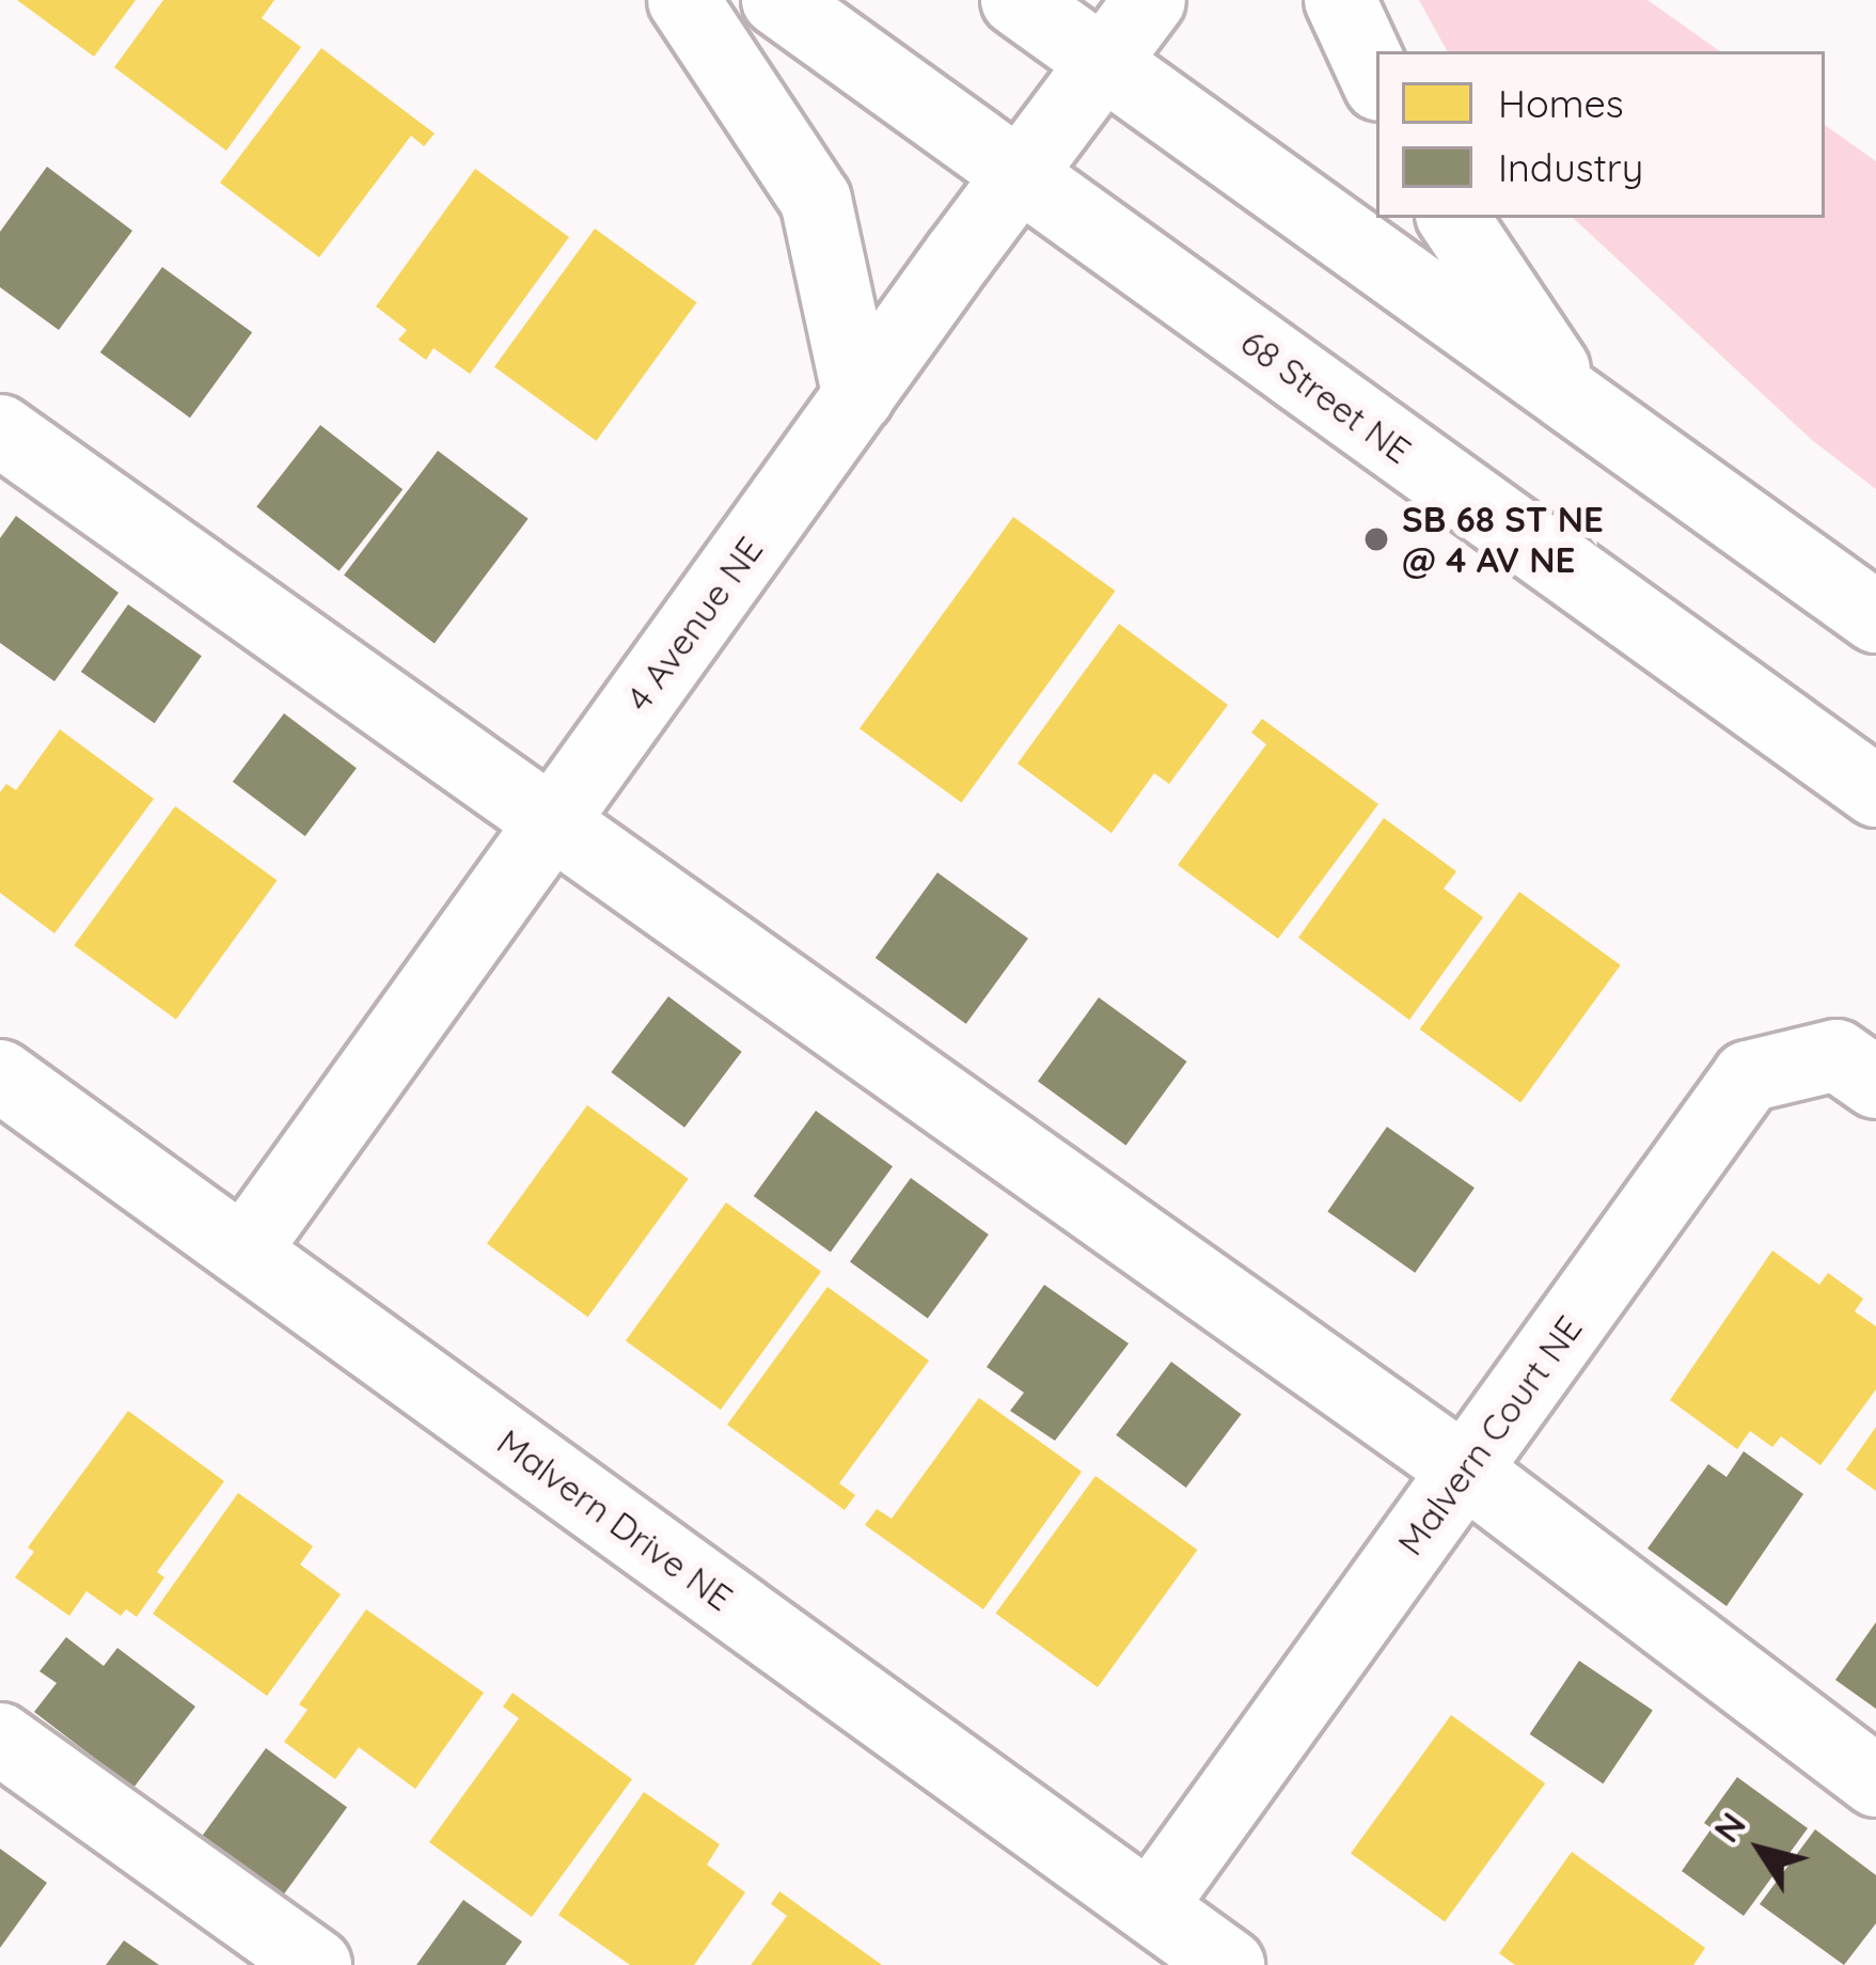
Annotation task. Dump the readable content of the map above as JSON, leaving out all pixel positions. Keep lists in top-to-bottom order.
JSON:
{
  "streets": {
    "street": [
      "68 Street NE",
      "4 Avenue NE",
      "Malvern Court NE",
      "Malvern Drive NE"
    ]
  },
  "crossings": [
    ["68 Street NE", "4 Avenue NE"],
    ["4 Avenue NE", "Malvern Drive NE"],
    ["Malvern Court NE", "Malvern Drive NE"]
  ],
  "places": ["SB 68 ST NE @ 4 AV NE"],
  "legend": ["Homes", "Industry"],
  "north": "top left"
}
